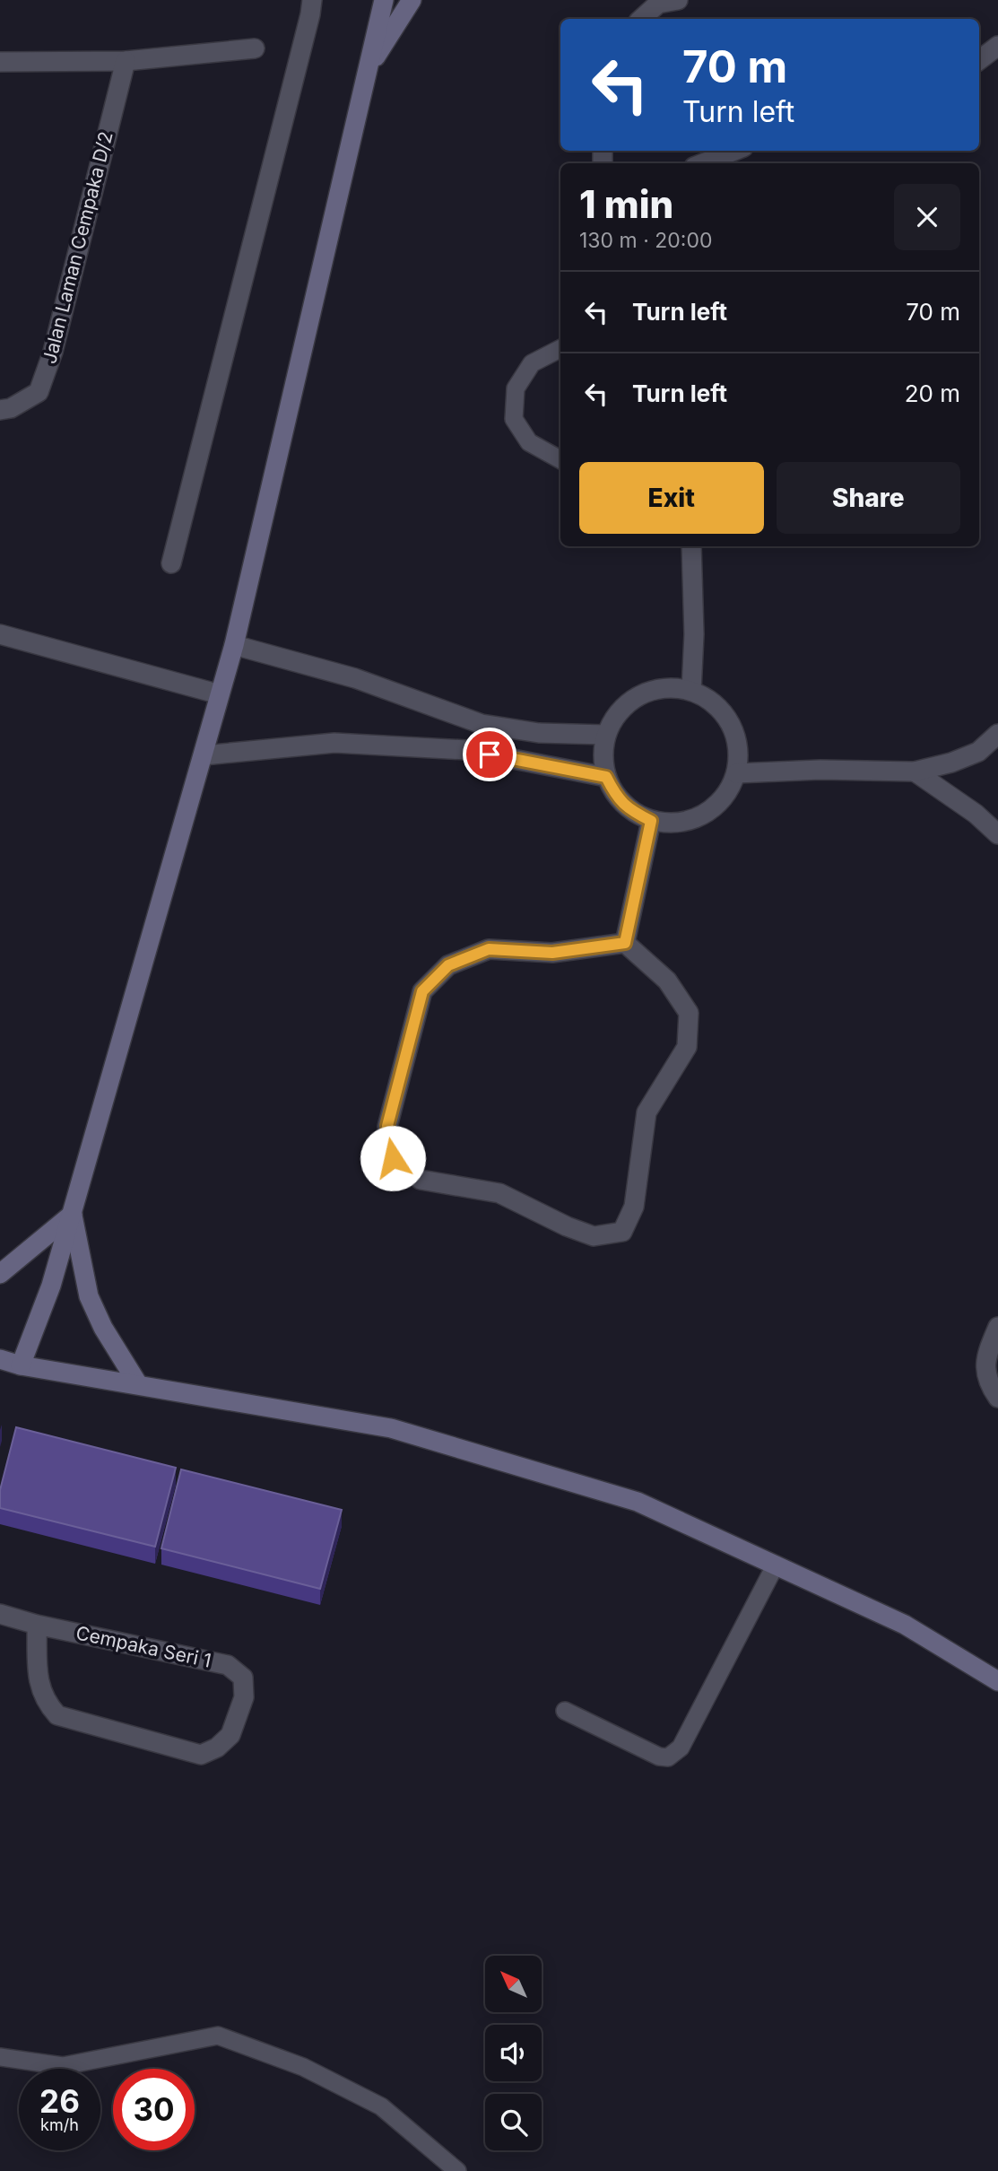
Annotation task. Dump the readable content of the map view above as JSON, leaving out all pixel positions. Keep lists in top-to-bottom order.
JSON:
{
  "streets": {
    "street": ["Jalan Laman Cempaka D/2", "Cempaka Seri 1"]
  },
  "north": "top left",
  "page": {
    "turn": ["70 m", "Turn left"],
    "heading": ["1 min", "130 m · 20:00"],
    "list": [
      {
        "name": "Turn left",
        "value": "70 m"
      },
      {
        "name": "Turn left",
        "value": "20 m"
      }
    ],
    "buttons": ["Exit", "Share"],
    "speed": "26 km/h",
    "limit": "30"
  }
}
